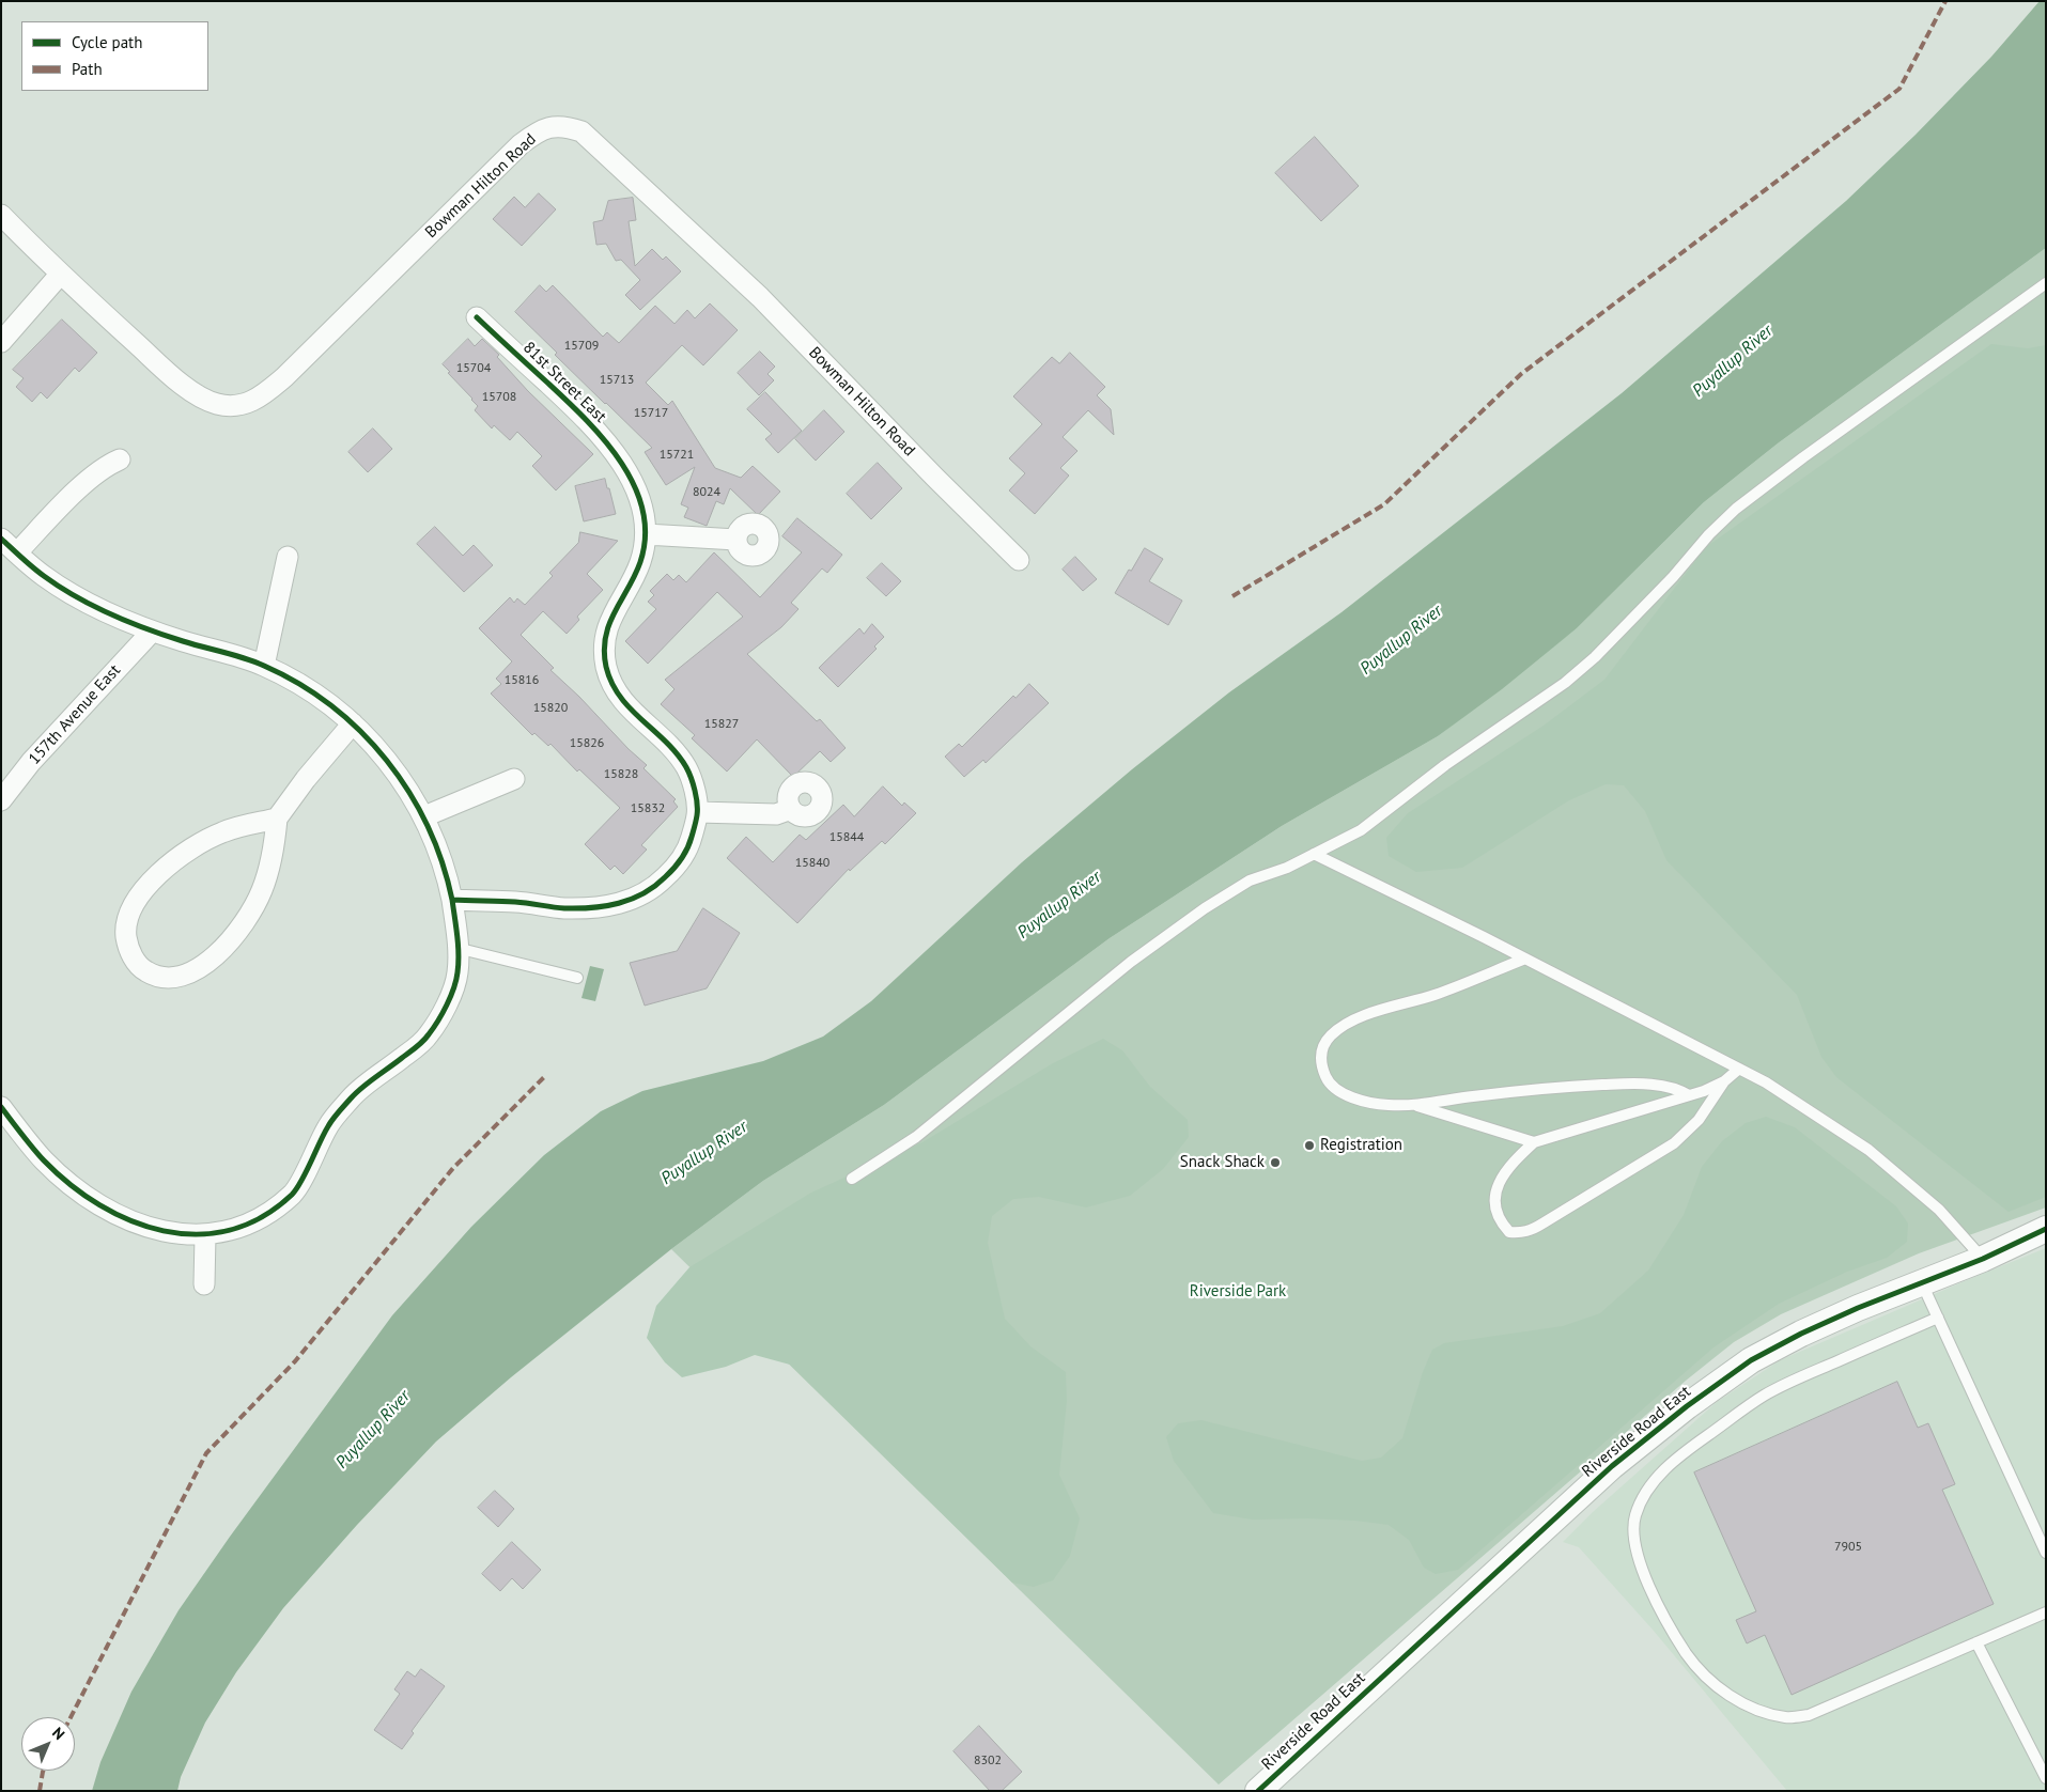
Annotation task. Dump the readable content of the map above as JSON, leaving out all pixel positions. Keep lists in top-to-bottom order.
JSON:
{
  "streets": {
    "street": [
      "Bowman Hilton Road",
      "81st Street East",
      "157th Avenue East",
      "Riverside Road East"
    ]
  },
  "water": ["Puyallup River"],
  "parks": ["Riverside Park"],
  "places": ["Registration", "Snack Shack"],
  "house_numbers": [
    "15709",
    "15704",
    "15713",
    "15708",
    "15717",
    "15721",
    "8024",
    "15816",
    "15820",
    "15827",
    "15826",
    "15828",
    "15832",
    "15844",
    "15840",
    "7905",
    "8302"
  ],
  "legend": ["Cycle path", "Path"],
  "north": "top right"
}
